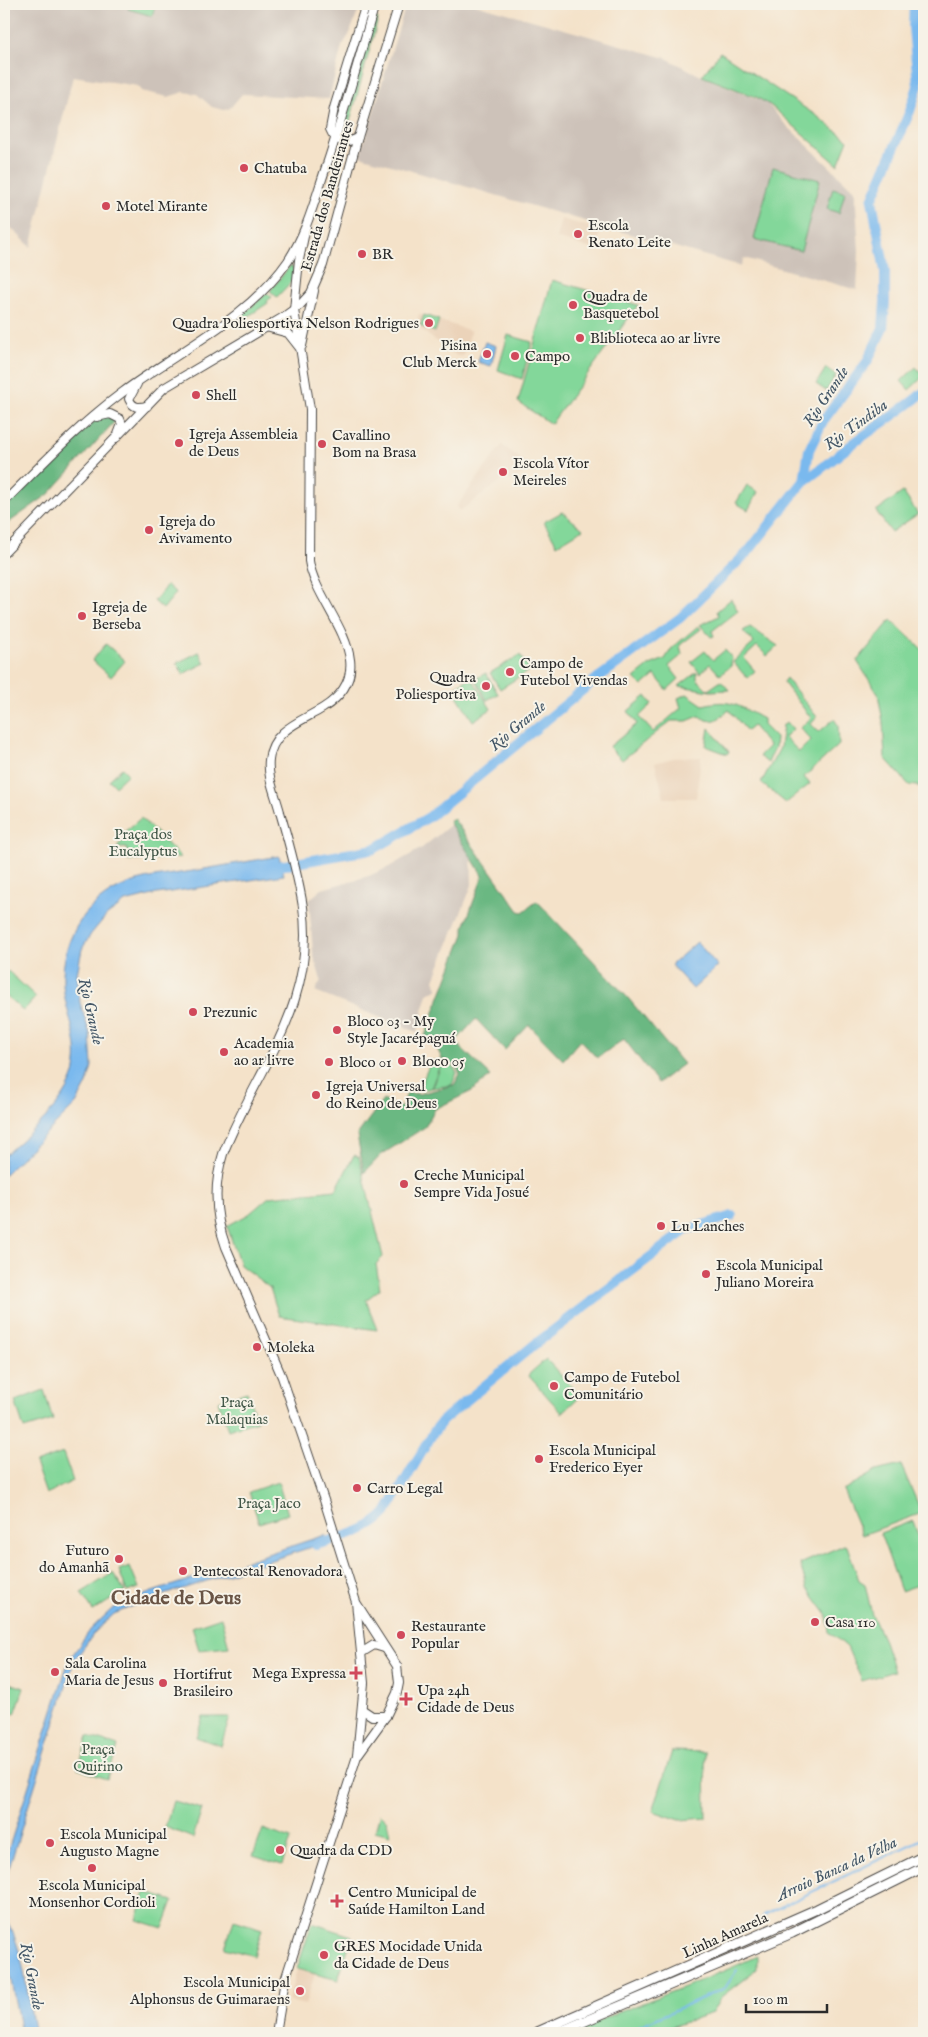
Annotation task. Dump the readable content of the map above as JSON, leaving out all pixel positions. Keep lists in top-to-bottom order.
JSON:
{
  "streets": {
    "highway": ["Linha Amarela"],
    "main road": ["Estrada dos Bandeirantes"]
  },
  "districts": ["Cidade de Deus"],
  "water": ["Rio Grande", "Rio Tindiba", "Arroio Banca da Velha"],
  "parks": [
    "Praça dos Eucalyptus",
    "Praça Malaquias",
    "Praça Jaco",
    "Praça Quirino"
  ],
  "places": {
    "other": [
      "Chatuba",
      "Motel Mirante",
      "Escola Renato Leite",
      "BR",
      "Quadra de Basquetebol",
      "Quadra Poliesportiva Nelson Rodrigues",
      "Bliblioteca ao ar livre",
      "Pisina Club Merck",
      "Campo",
      "Shell",
      "Igreja Assembleia de Deus",
      "Cavallino Bom na Brasa",
      "Escola Vítor Meireles",
      "Igreja do Avivamento",
      "Igreja de Berseba",
      "Campo de Futebol Vivendas",
      "Quadra Poliesportiva",
      "Prezunic",
      "Bloco 03 - My Style Jacarépaguá",
      "Academia ao ar livre",
      "Bloco 05",
      "Bloco 01",
      "Igreja Universal do Reino de Deus",
      "Creche Municipal Sempre Vida Josué",
      "Lu Lanches",
      "Escola Municipal Juliano Moreira",
      "Moleka",
      "Campo de Futebol Comunitário",
      "Escola Municipal Frederico Eyer",
      "Carro Legal",
      "Futuro do Amanhã",
      "Pentecostal Renovadora",
      "Casa 110",
      "Restaurante Popular",
      "Sala Carolina Maria de Jesus",
      "Hortifrut Brasileiro",
      "Escola Municipal Augusto Magne",
      "Quadra da CDD",
      "Escola Municipal Monsenhor Cordioli",
      "GRES Mocidade Unida da Cidade de Deus",
      "Escola Municipal Alphonsus de Guimaraens"
    ],
    "health": ["Mega Expressa", "Upa 24h Cidade de Deus", "Centro Municipal de Saúde Hamilton Land"]
  },
  "scale_bar": "100 m"
}
